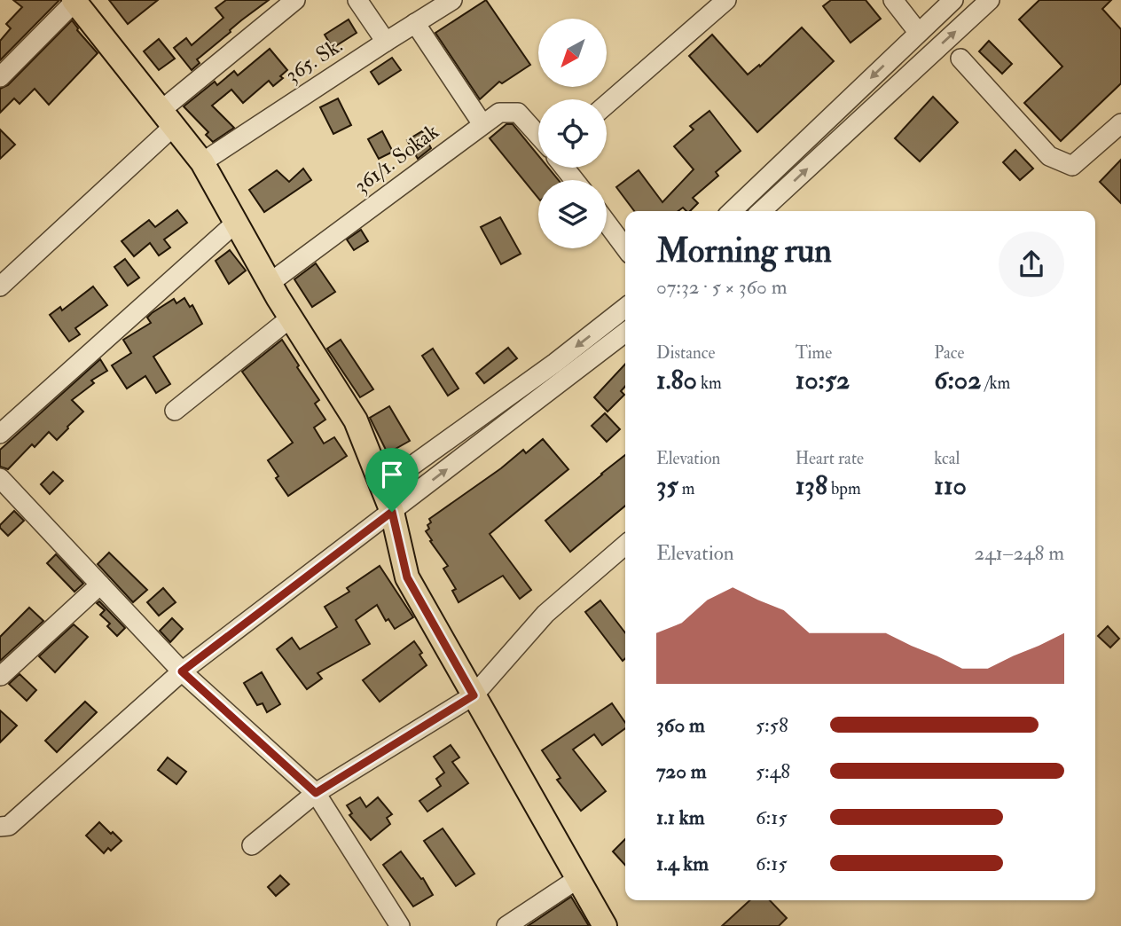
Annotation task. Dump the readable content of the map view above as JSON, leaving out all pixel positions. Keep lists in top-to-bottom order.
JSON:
{
  "streets": {
    "street": ["365. Sk.", "361/1. Sokak"]
  },
  "north": "bottom left",
  "page": {
    "heading": ["Morning run", "07:32 · 5 × 360 m"],
    "stats": [
      ["Distance", "1.80 km"],
      ["Time", "10:52"],
      ["Pace", "6:02 /km"],
      ["Elevation", "35 m"],
      ["Heart rate", "138 bpm"],
      ["kcal", "110"]
    ],
    "chart": ["Elevation", "241–248 m"],
    "list": [
      {
        "name": "360 m",
        "note": "5:58"
      },
      {
        "name": "720 m",
        "note": "5:48"
      },
      {
        "name": "1.1 km",
        "note": "6:15"
      },
      {
        "name": "1.4 km",
        "note": "6:15"
      }
    ]
  }
}
